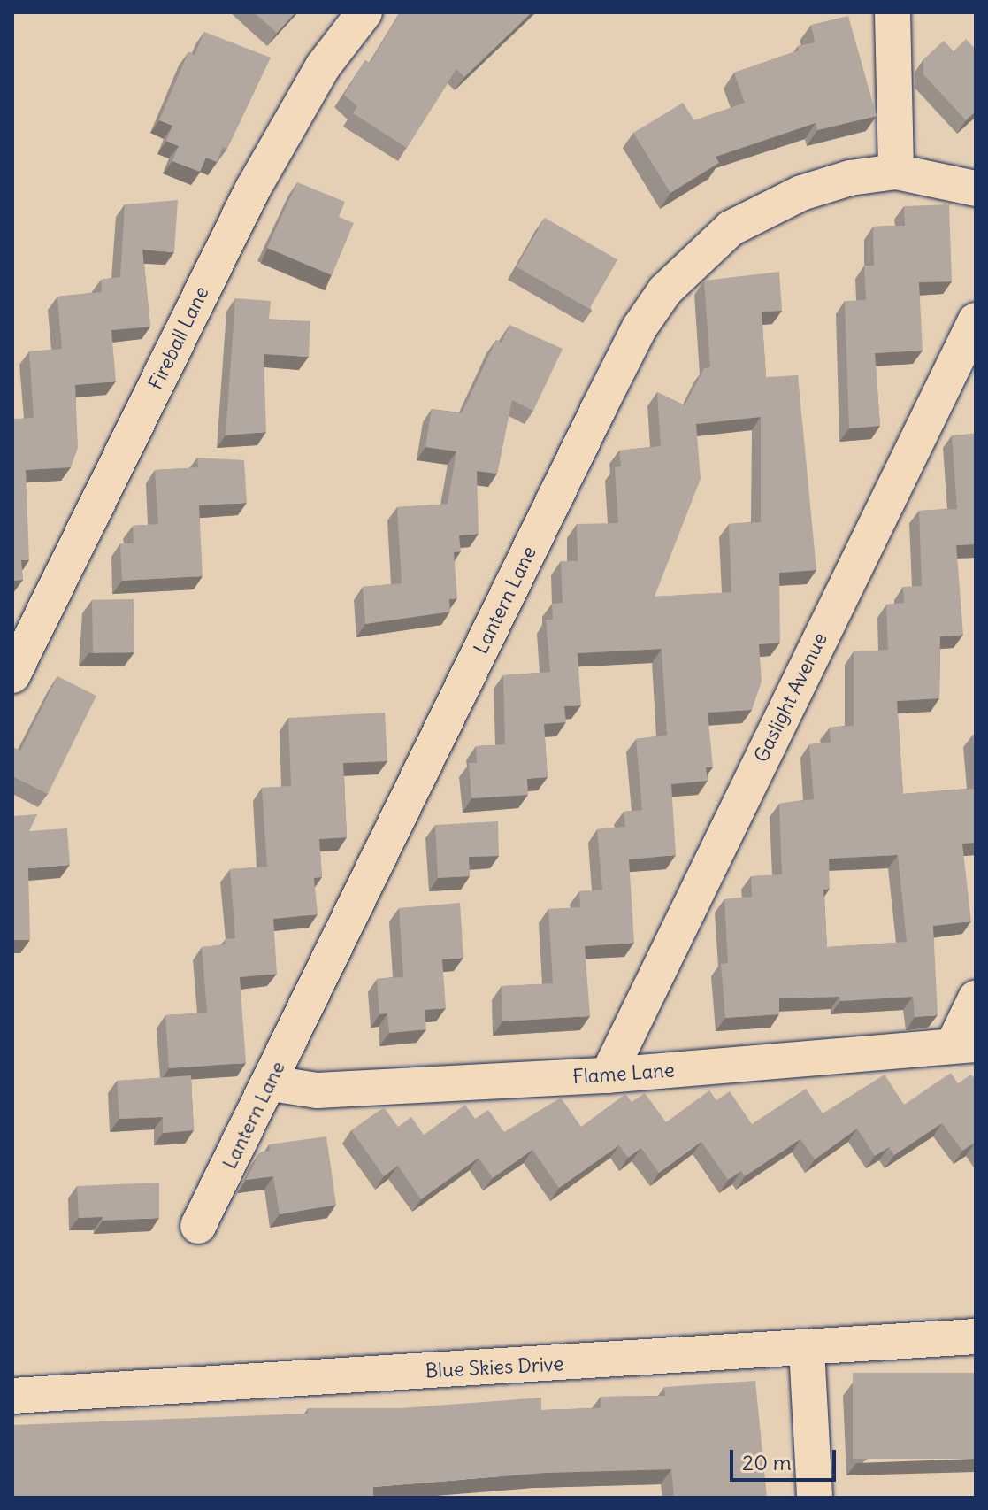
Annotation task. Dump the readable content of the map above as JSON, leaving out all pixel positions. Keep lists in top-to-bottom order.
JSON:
{
  "streets": {
    "street": [
      "Fireball Lane",
      "Lantern Lane",
      "Gaslight Avenue",
      "Flame Lane",
      "Blue Skies Drive"
    ]
  },
  "crossings": [
    ["Lantern Lane", "Flame Lane"],
    ["Gaslight Avenue", "Flame Lane"]
  ],
  "scale_bar": "20 m"
}
